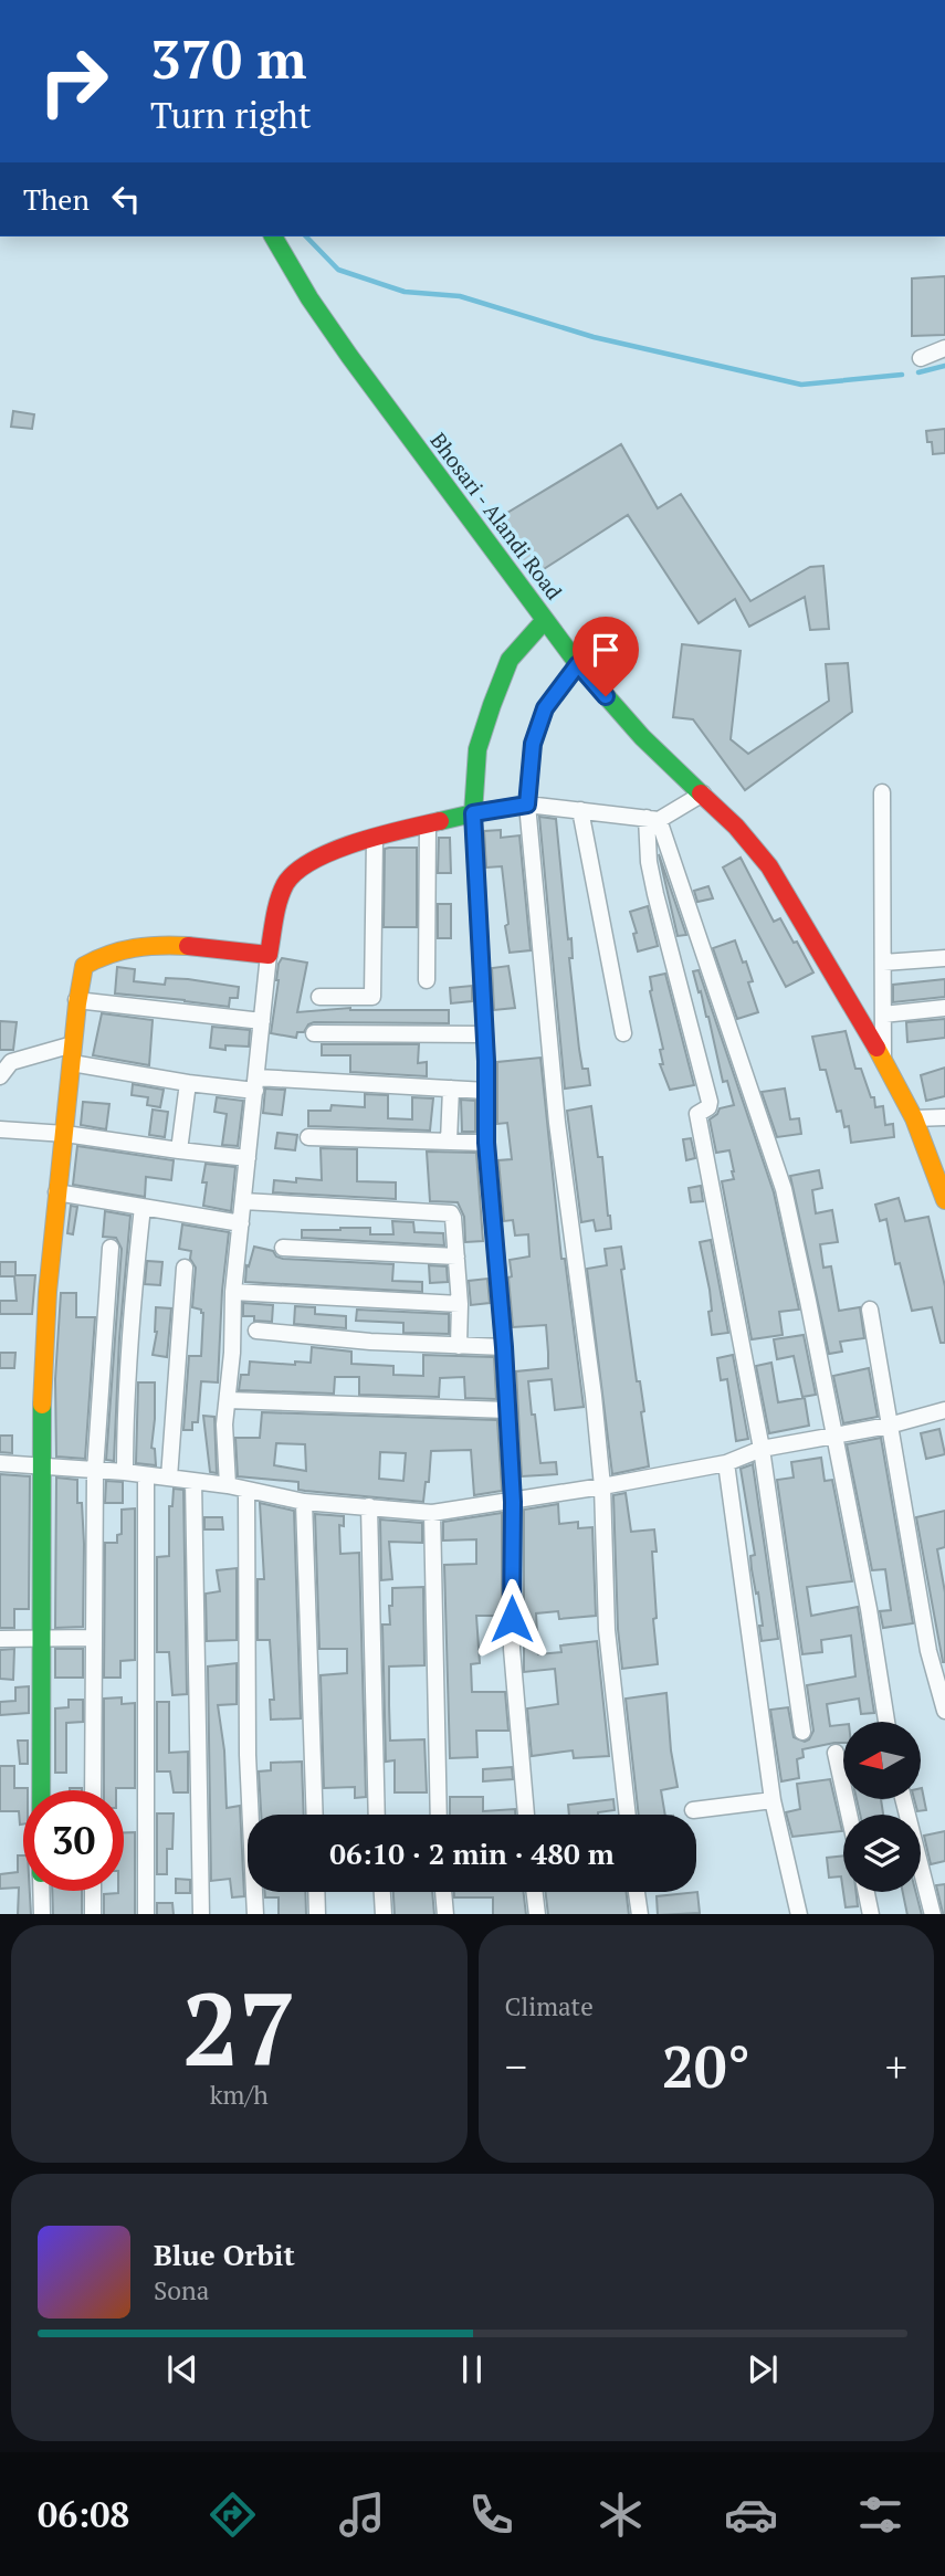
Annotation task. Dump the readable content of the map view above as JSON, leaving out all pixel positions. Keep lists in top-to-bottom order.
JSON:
{
  "streets": {
    "street": ["Bhosari - Alandi Road"]
  },
  "north": "left",
  "page": {
    "turn": ["370 m", "Turn right"],
    "then": "Then",
    "limit": "30",
    "trip": "06:10 · 2 min · 480 m",
    "tile": [
      ["27", "km/h"],
      "Climate"
    ],
    "heat": ["−", "20°", "+"],
    "song": ["Blue Orbit", "Sona"],
    "tabs": "06:08"
  }
}
